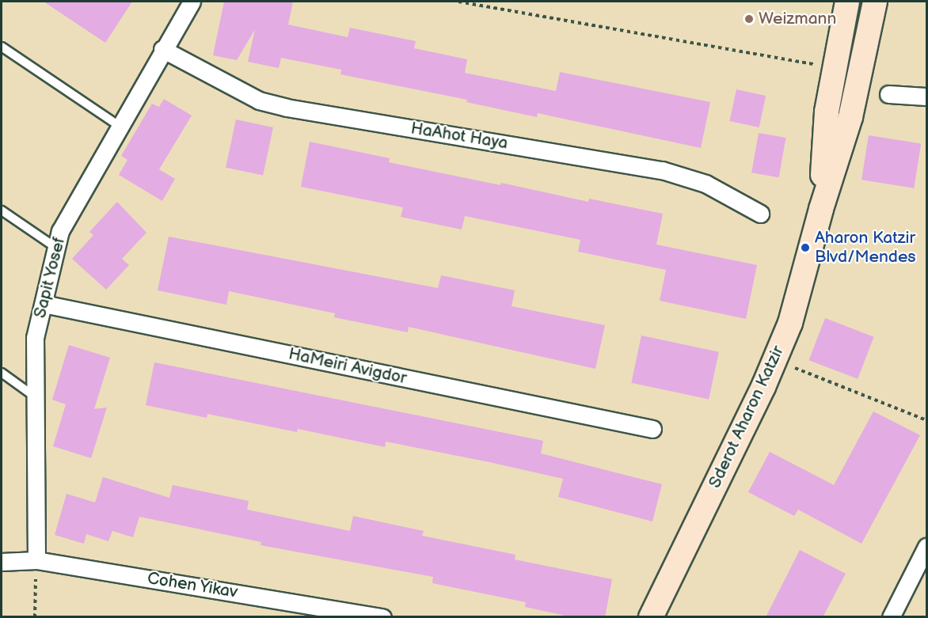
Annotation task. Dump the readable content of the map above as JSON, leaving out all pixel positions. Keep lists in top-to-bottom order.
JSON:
{
  "streets": {
    "street": [
      "HaAhot Haya",
      "Sapit Yosef",
      "HaMeiri Avigdor",
      "Sderot Aharon Katzir",
      "Cohen Yikav"
    ]
  },
  "crossings": [
    ["HaAhot Haya", "Sapit Yosef"],
    ["Sapit Yosef", "HaMeiri Avigdor"],
    ["Sapit Yosef", "Cohen Yikav"]
  ],
  "places": ["Weizmann", "Aharon Katzir Blvd/Mendes"]
}
